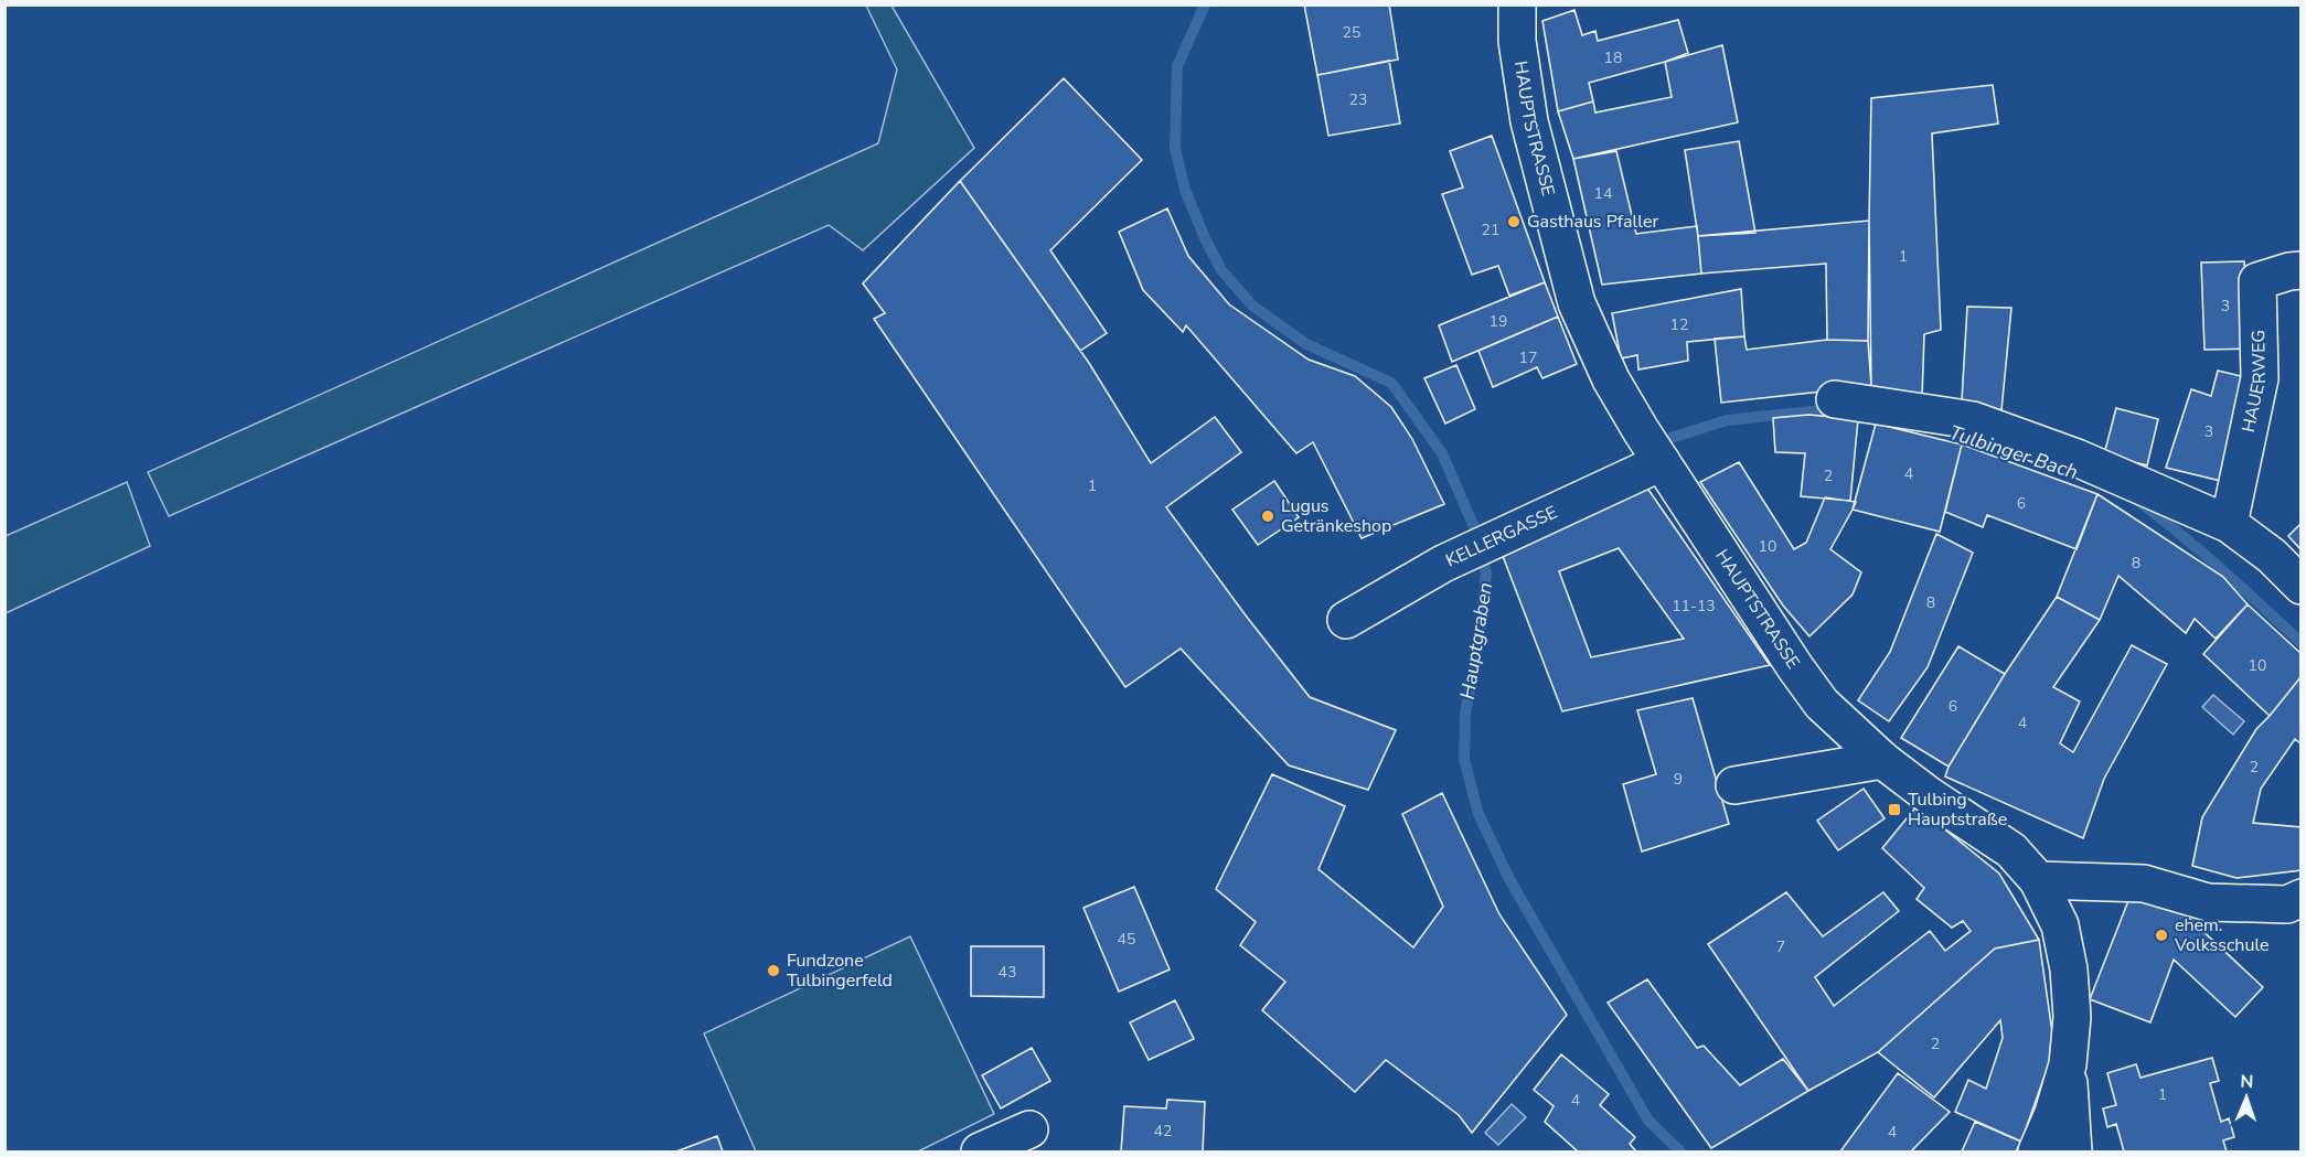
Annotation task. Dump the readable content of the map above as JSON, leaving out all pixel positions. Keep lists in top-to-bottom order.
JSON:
{
  "streets": {
    "street": ["HAUPTSTRASSE", "HAUERWEG", "KELLERGASSE"]
  },
  "crossings": [
    ["HAUPTSTRASSE", "KELLERGASSE"]
  ],
  "water": ["Tulbinger Bach", "Hauptgraben"],
  "places": {
    "other": [
      "Gasthaus Pfaller",
      "Lugus Getränkeshop",
      "ehem. Volksschule",
      "Fundzone Tulbingerfeld"
    ],
    "transit": ["Tulbing Hauptstraße"]
  },
  "house_numbers": [
    "25",
    "18",
    "23",
    "14",
    "21",
    "1",
    "3",
    "19",
    "12",
    "17",
    "3",
    "4",
    "2",
    "1",
    "6",
    "10",
    "8",
    "8",
    "11-13",
    "10",
    "6",
    "4",
    "2",
    "9",
    "45",
    "7",
    "43",
    "2",
    "1",
    "4",
    "42",
    "4"
  ],
  "north": "top"
}
